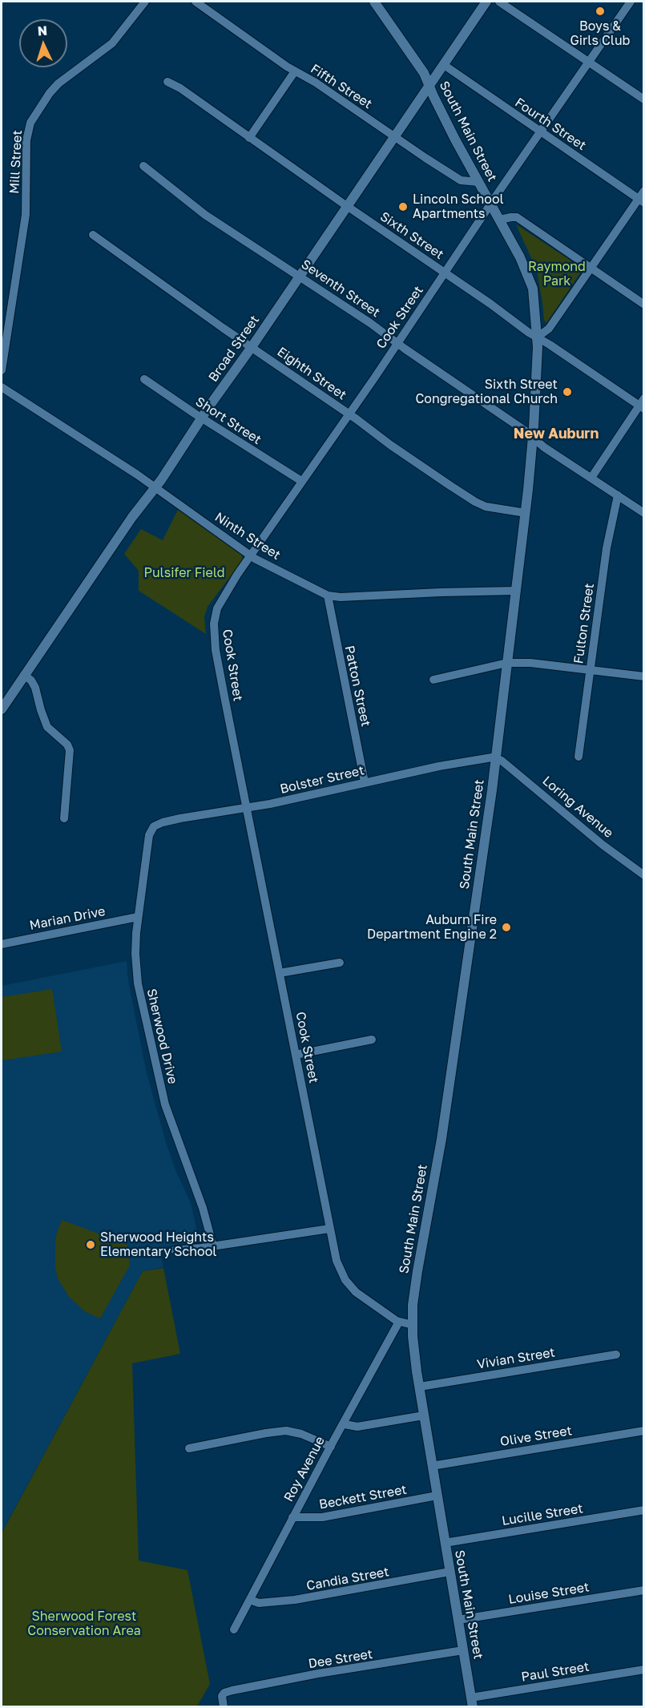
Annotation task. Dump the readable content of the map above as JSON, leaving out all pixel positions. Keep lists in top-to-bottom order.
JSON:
{
  "streets": {
    "street": [
      "Fifth Street",
      "Fourth Street",
      "South Main Street",
      "Mill Street",
      "Sixth Street",
      "Seventh Street",
      "Cook Street",
      "Broad Street",
      "Eighth Street",
      "Short Street",
      "Ninth Street",
      "Fulton Street",
      "Patton Street",
      "Bolster Street",
      "Loring Avenue",
      "Marian Drive",
      "Sherwood Drive",
      "Vivian Street",
      "Olive Street",
      "Roy Avenue",
      "Beckett Street",
      "Lucille Street",
      "Candia Street",
      "Louise Street",
      "Dee Street",
      "Paul Street"
    ]
  },
  "crossings": [
    ["Fifth Street", "South Main Street"],
    ["Fifth Street", "Broad Street"],
    ["Fourth Street", "Cook Street"],
    ["Fourth Street", "Broad Street"],
    ["South Main Street", "Sixth Street"],
    ["South Main Street", "Seventh Street"],
    ["South Main Street", "Cook Street"],
    ["South Main Street", "Broad Street"],
    ["South Main Street", "Eighth Street"],
    ["South Main Street", "Ninth Street"],
    ["South Main Street", "Bolster Street"],
    ["South Main Street", "Loring Avenue"],
    ["South Main Street", "Vivian Street"],
    ["South Main Street", "Olive Street"],
    ["South Main Street", "Beckett Street"],
    ["South Main Street", "Lucille Street"],
    ["South Main Street", "Candia Street"],
    ["South Main Street", "Louise Street"],
    ["South Main Street", "Dee Street"],
    ["South Main Street", "Paul Street"],
    ["Sixth Street", "Cook Street"],
    ["Sixth Street", "Broad Street"],
    ["Seventh Street", "Cook Street"],
    ["Seventh Street", "Broad Street"],
    ["Seventh Street", "Fulton Street"],
    ["Cook Street", "Eighth Street"],
    ["Cook Street", "Short Street"],
    ["Cook Street", "Ninth Street"],
    ["Cook Street", "Bolster Street"],
    ["Cook Street", "Roy Avenue"],
    ["Broad Street", "Eighth Street"],
    ["Broad Street", "Short Street"],
    ["Broad Street", "Ninth Street"],
    ["Ninth Street", "Patton Street"],
    ["Patton Street", "Bolster Street"],
    ["Bolster Street", "Loring Avenue"],
    ["Bolster Street", "Sherwood Drive"],
    ["Marian Drive", "Sherwood Drive"],
    ["Roy Avenue", "Beckett Street"],
    ["Roy Avenue", "Candia Street"]
  ],
  "districts": ["New Auburn"],
  "parks": ["Raymond Park", "Pulsifer Field", "Sherwood Forest Conservation Area"],
  "places": [
    "Boys & Girls Club",
    "Lincoln School Apartments",
    "Sixth Street Congregational Church",
    "Auburn Fire Department Engine 2",
    "Sherwood Heights Elementary School"
  ],
  "north": "top"
}
